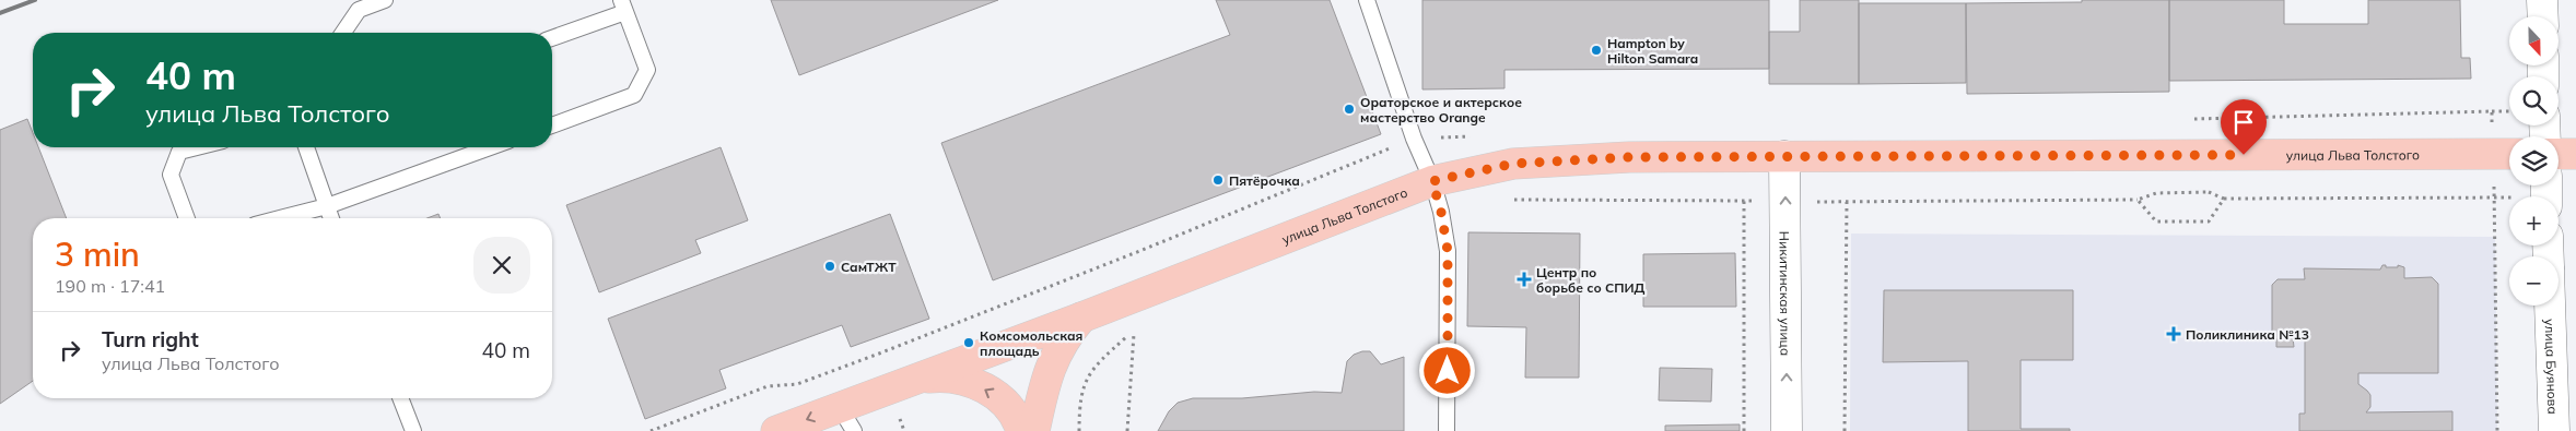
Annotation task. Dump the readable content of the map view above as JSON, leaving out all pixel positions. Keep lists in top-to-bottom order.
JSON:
{
  "streets": {
    "main road": ["улица Льва Толстого"],
    "street": ["Никитинская улица", "улица Буянова"]
  },
  "crossings": [
    ["улица Льва Толстого", "Никитинская улица"]
  ],
  "one_way": ["Никитинская улица"],
  "places": {
    "other": [
      "Hampton by Hilton Samara",
      "Ораторское и актерское мастерство Orange",
      "Пятёрочка",
      "СамТЖТ",
      "Комсомольская площадь"
    ],
    "health": ["Центр по борьбе со СПИД", "Поликлиника №13"]
  },
  "north": "bottom",
  "page": {
    "map_buttons": ["+", "−"],
    "turn": ["40 m", "улица Льва Толстого"],
    "heading": ["3 min", "190 m · 17:41"],
    "list": [
      {
        "name": "Turn right",
        "note": "улица Льва Толстого",
        "value": "40 m"
      }
    ]
  }
}
